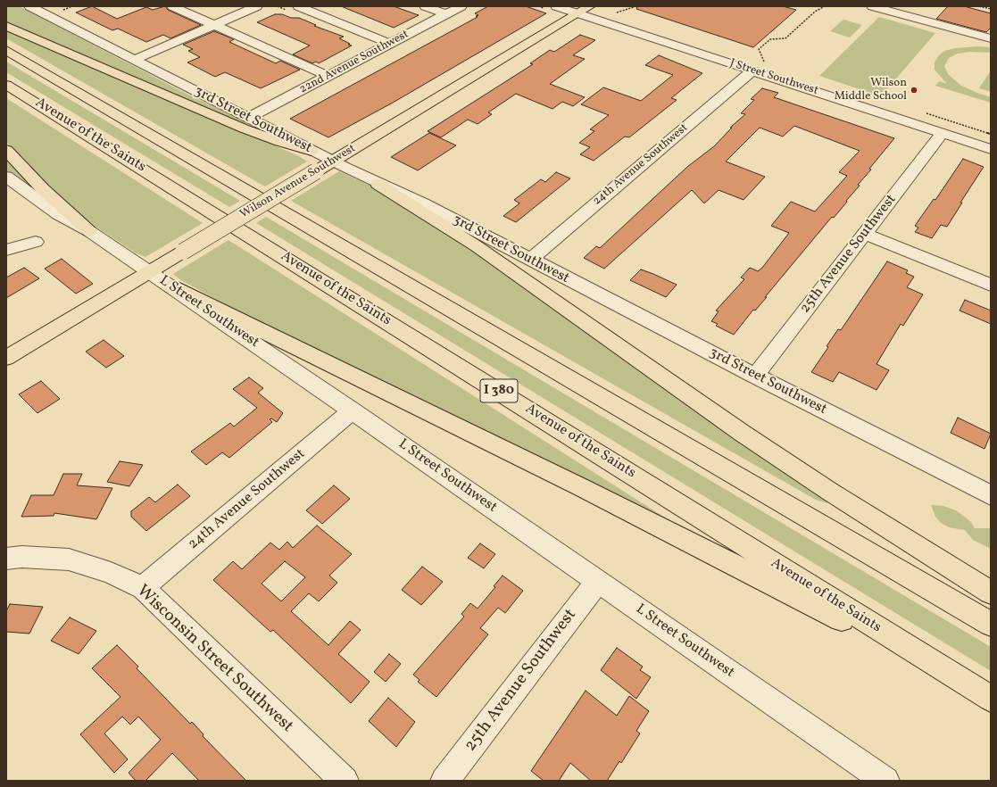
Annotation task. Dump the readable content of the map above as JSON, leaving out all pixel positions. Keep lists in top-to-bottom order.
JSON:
{
  "streets": {
    "main road": ["Avenue of the Saints", "Wilson Avenue Southwest", "I 380"],
    "street": [
      "22nd Avenue Southwest",
      "J Street Southwest",
      "3rd Street Southwest",
      "24th Avenue Southwest",
      "25th Avenue Southwest",
      "L Street Southwest",
      "Wisconsin Street Southwest"
    ]
  },
  "crossings": [
    ["22nd Avenue Southwest", "3rd Street Southwest"],
    ["J Street Southwest", "24th Avenue Southwest"],
    ["J Street Southwest", "Wilson Avenue Southwest"],
    ["J Street Southwest", "25th Avenue Southwest"],
    ["3rd Street Southwest", "24th Avenue Southwest"],
    ["3rd Street Southwest", "Wilson Avenue Southwest"],
    ["3rd Street Southwest", "25th Avenue Southwest"],
    ["24th Avenue Southwest", "L Street Southwest"],
    ["24th Avenue Southwest", "Wisconsin Street Southwest"],
    ["Wilson Avenue Southwest", "L Street Southwest"],
    ["25th Avenue Southwest", "L Street Southwest"]
  ],
  "places": ["Wilson Middle School"]
}
